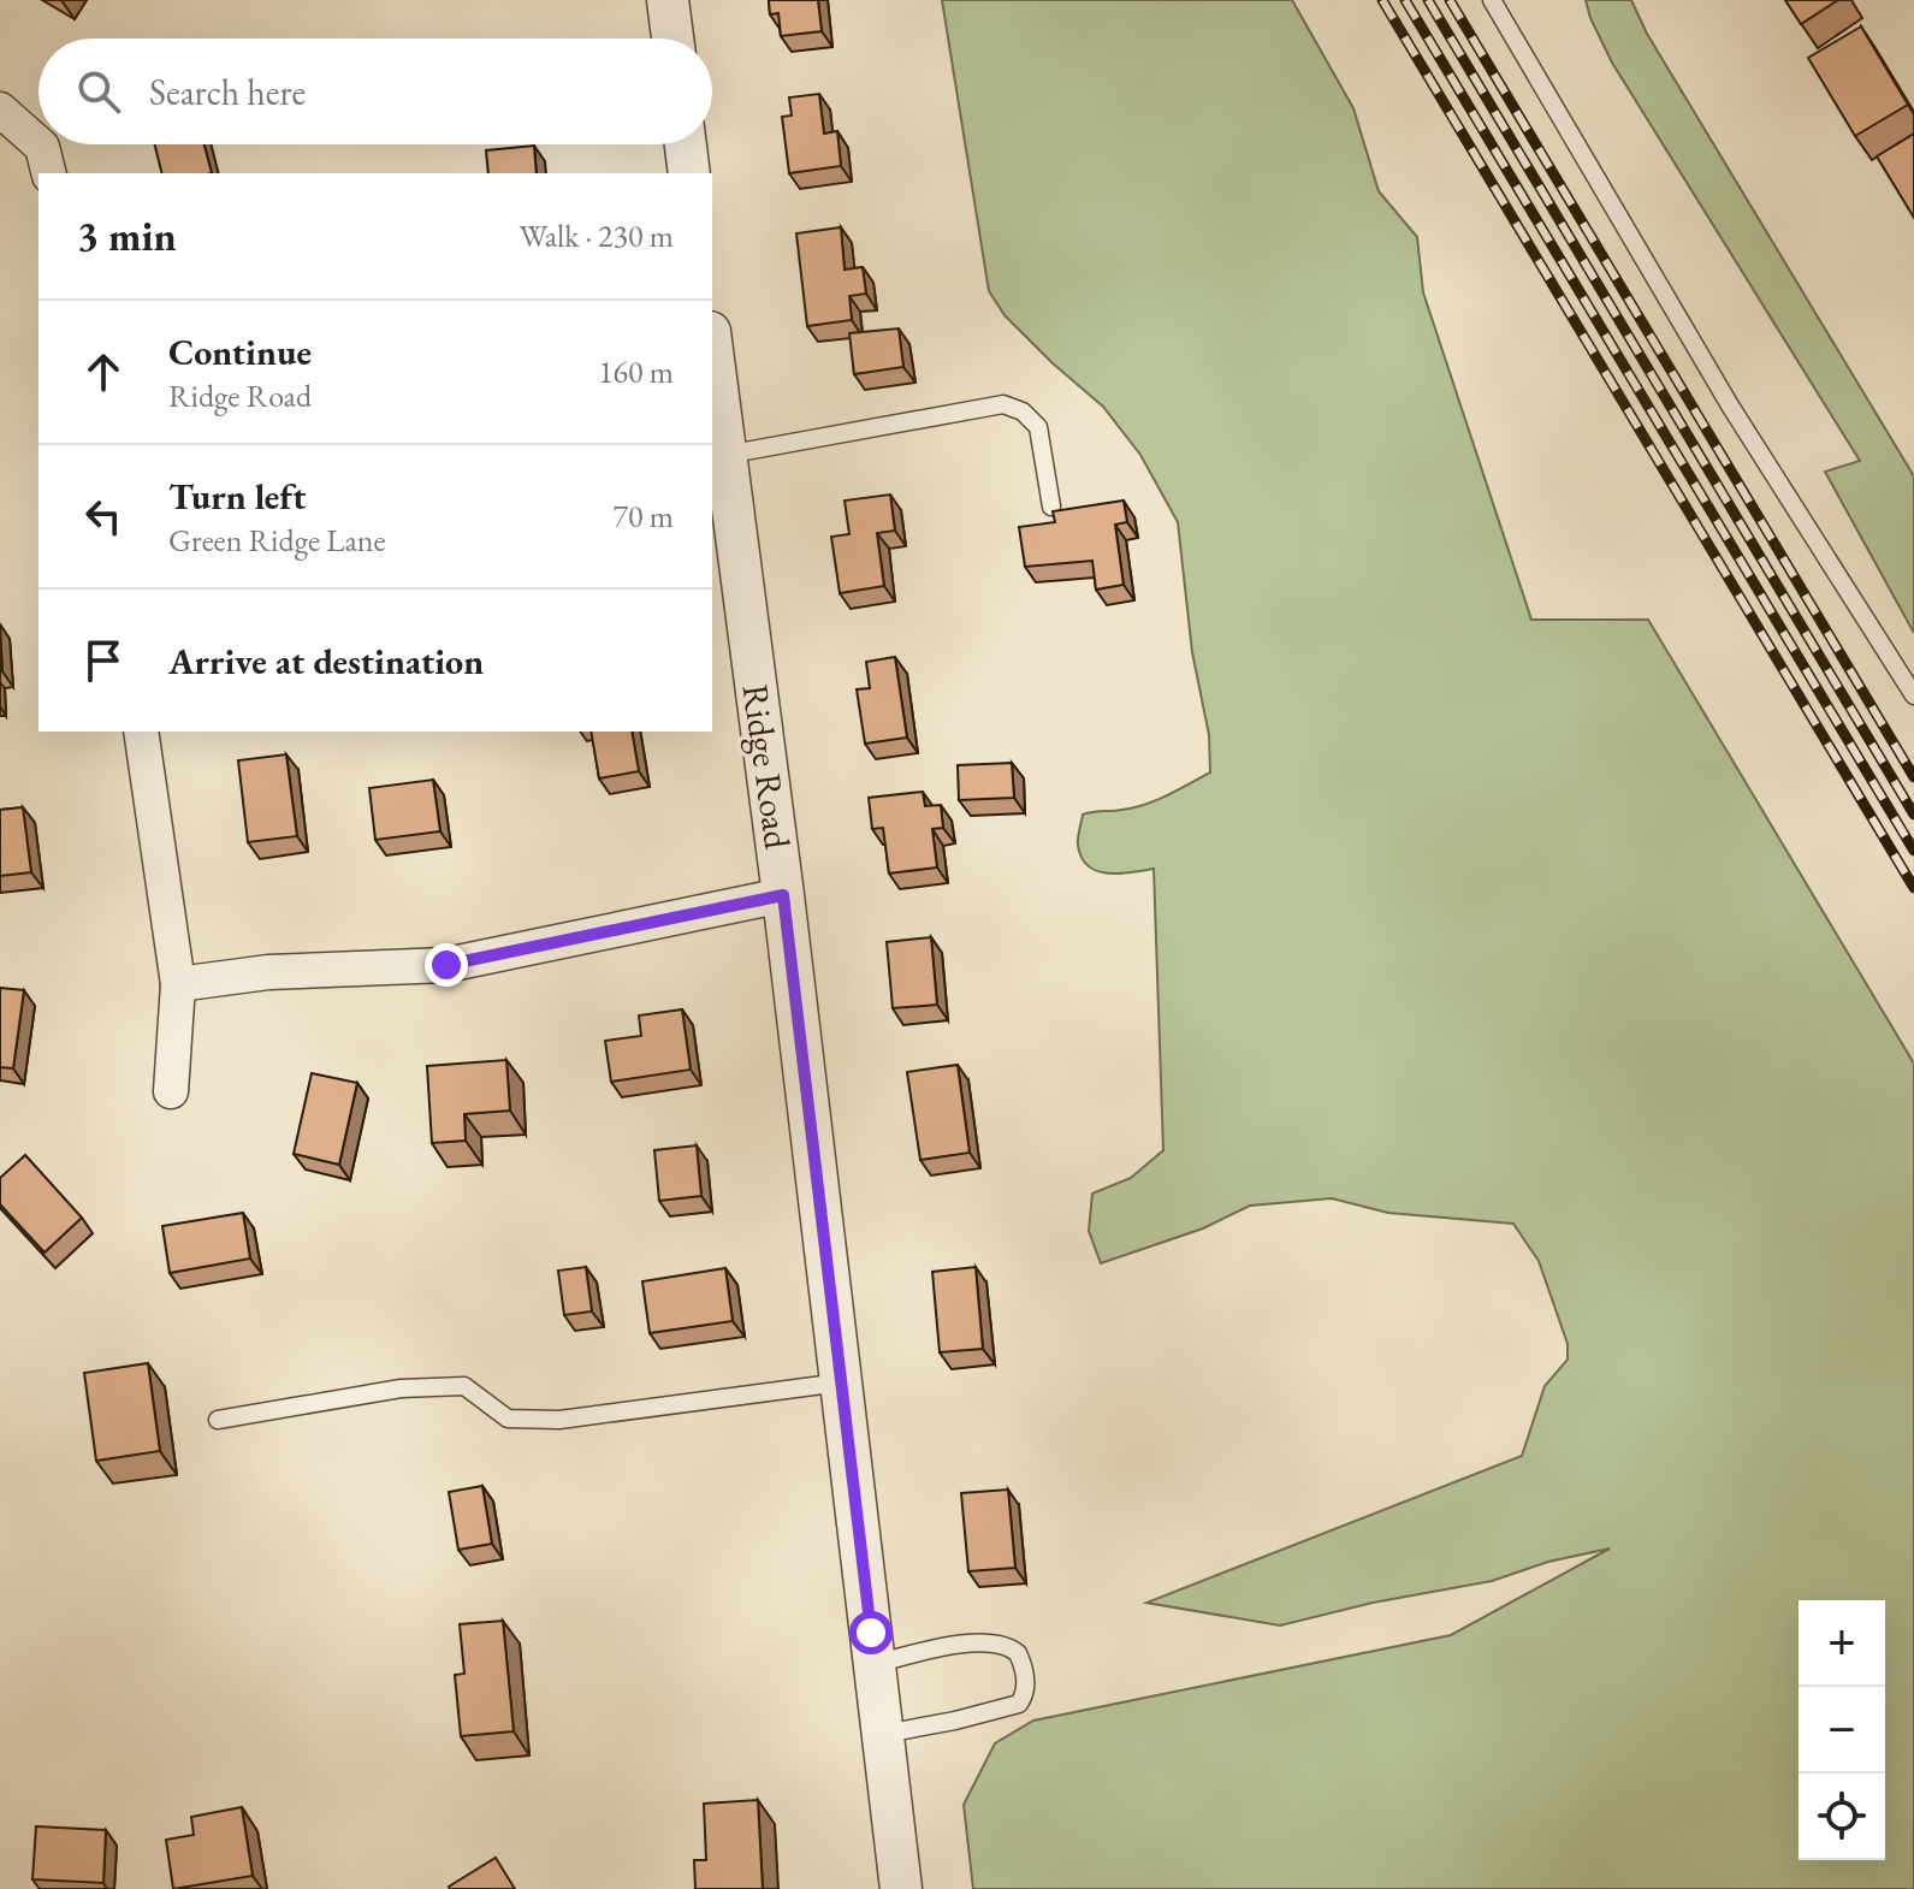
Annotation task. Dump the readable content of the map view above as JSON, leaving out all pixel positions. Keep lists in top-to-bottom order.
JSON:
{
  "streets": {
    "street": ["Ridge Road"]
  },
  "page": {
    "search": "Search here",
    "heading": ["3 min", "Walk · 230 m"],
    "list": [
      ["Continue", "Ridge Road", "160 m"],
      ["Turn left", "Green Ridge Lane", "70 m"],
      "Arrive at destination"
    ],
    "map_buttons": ["+", "−"]
  }
}
